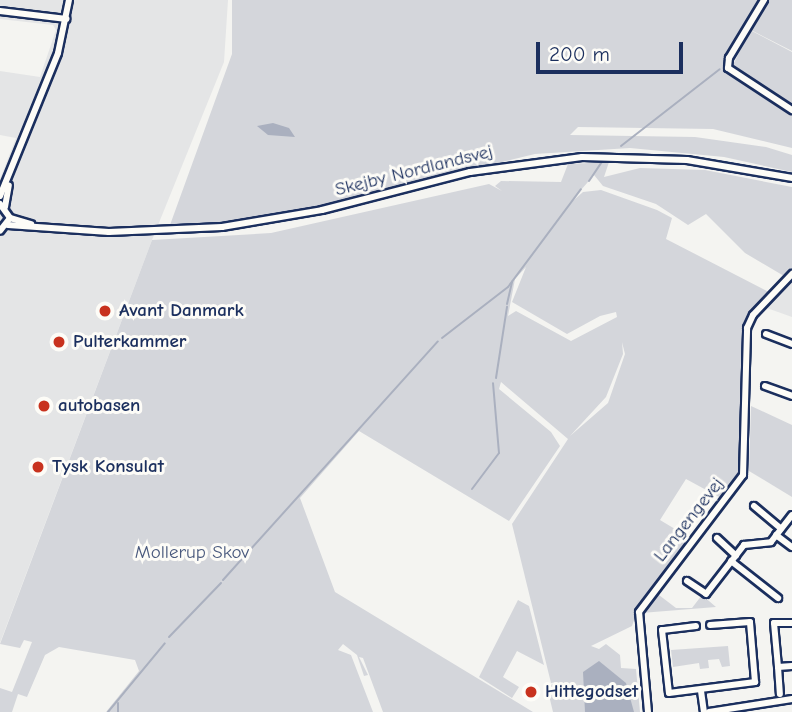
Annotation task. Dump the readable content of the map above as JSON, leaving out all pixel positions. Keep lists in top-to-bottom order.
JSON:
{
  "streets": {
    "street": ["Skejby Nordlandsvej", "Langengevej"]
  },
  "parks": ["Mollerup Skov"],
  "places": [
    "Avant Danmark",
    "Pulterkammer",
    "autobasen",
    "Tysk Konsulat",
    "Hittegodset"
  ],
  "scale_bar": "200 m"
}
